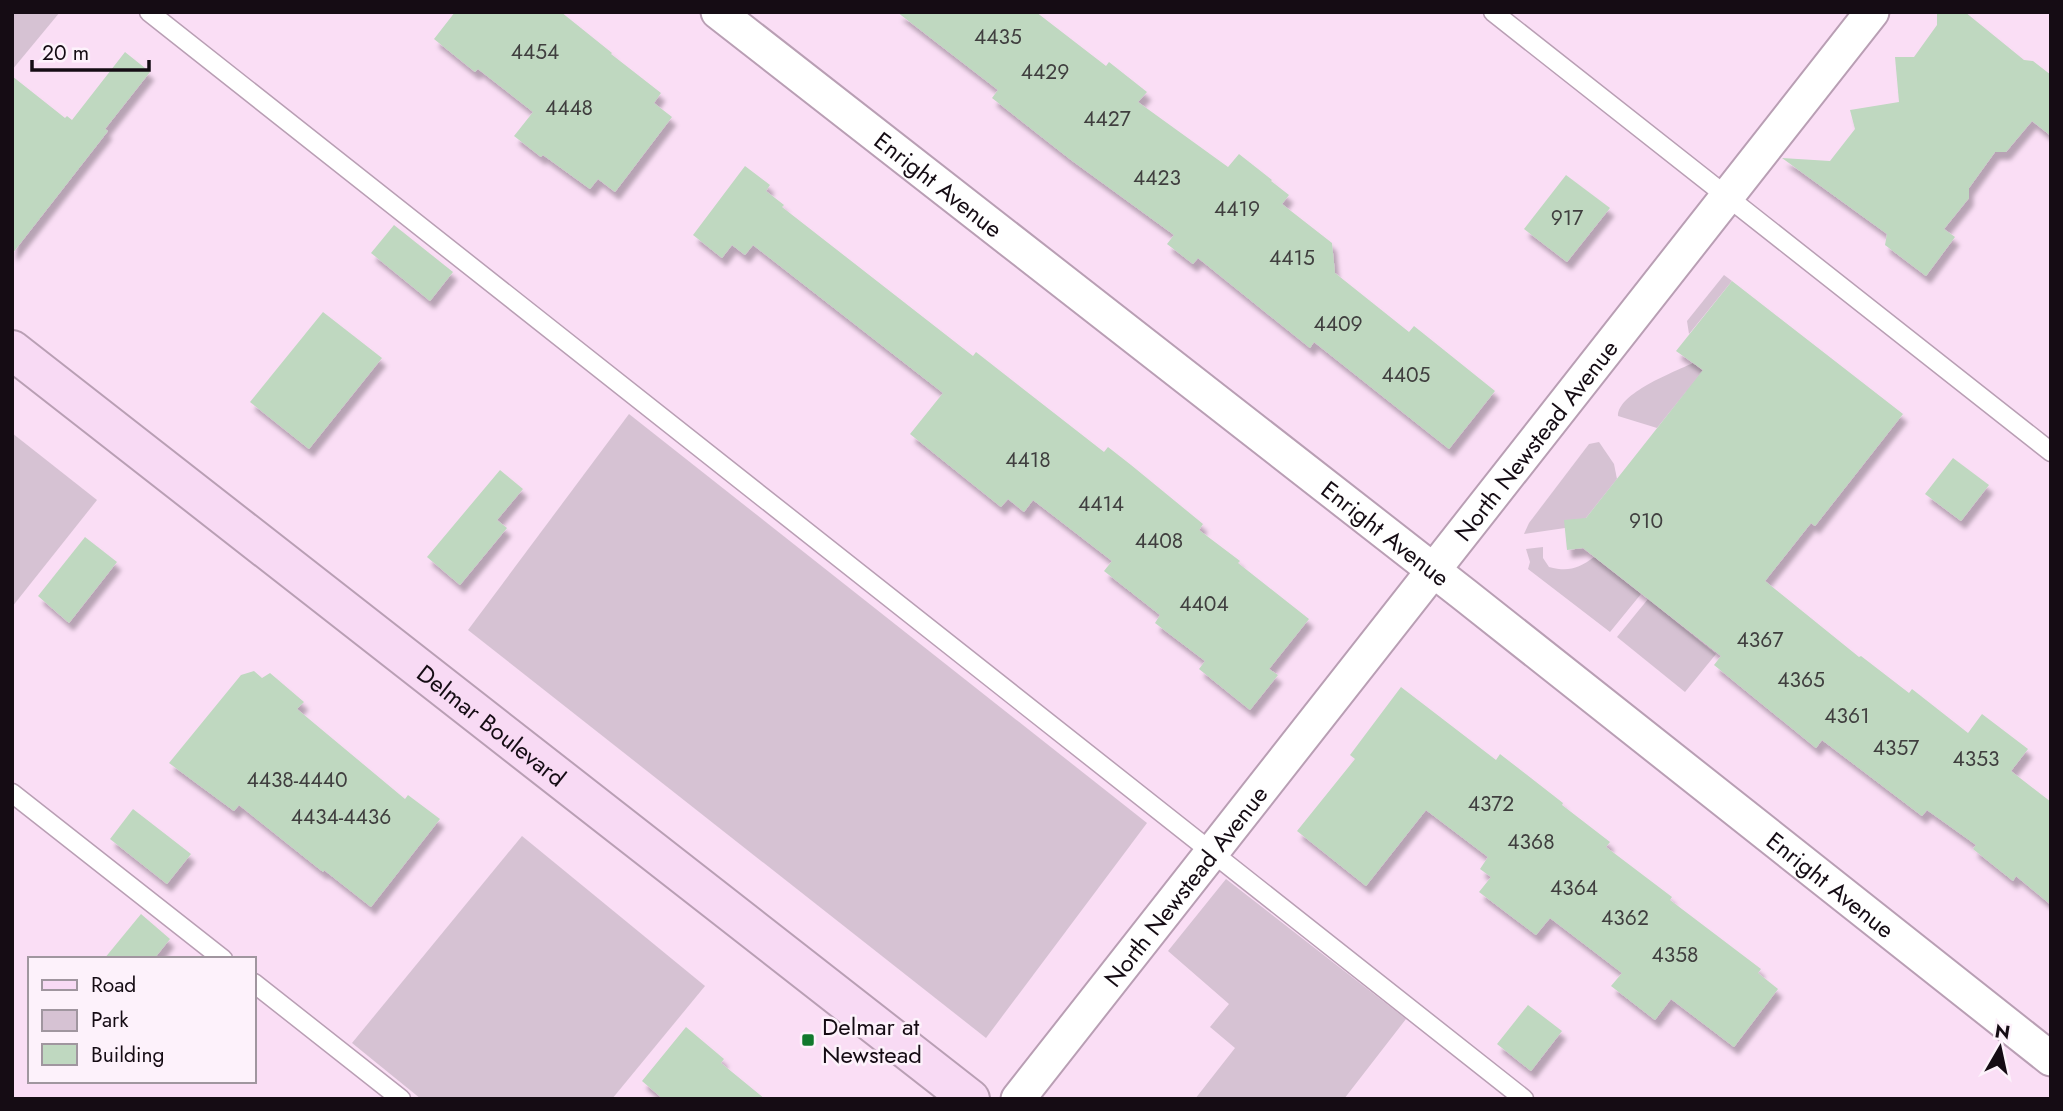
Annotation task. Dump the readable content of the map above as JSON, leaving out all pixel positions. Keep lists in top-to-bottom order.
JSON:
{
  "streets": {
    "main road": ["Delmar Boulevard"],
    "street": ["Enright Avenue", "North Newstead Avenue"]
  },
  "crossings": [
    ["Enright Avenue", "North Newstead Avenue"]
  ],
  "places": {
    "transit": ["Delmar at Newstead"]
  },
  "house_numbers": [
    "4435",
    "4454",
    "4429",
    "4448",
    "4427",
    "4423",
    "4419",
    "917",
    "4415",
    "4409",
    "4405",
    "4418",
    "4414",
    "910",
    "4408",
    "4404",
    "4367",
    "4365",
    "4361",
    "4357",
    "4353",
    "4438-4440",
    "4372",
    "4434-4436",
    "4368",
    "4364",
    "4362",
    "4358"
  ],
  "legend": ["Road", "Park", "Building"],
  "scale_bar": "20 m",
  "north": "top"
}
